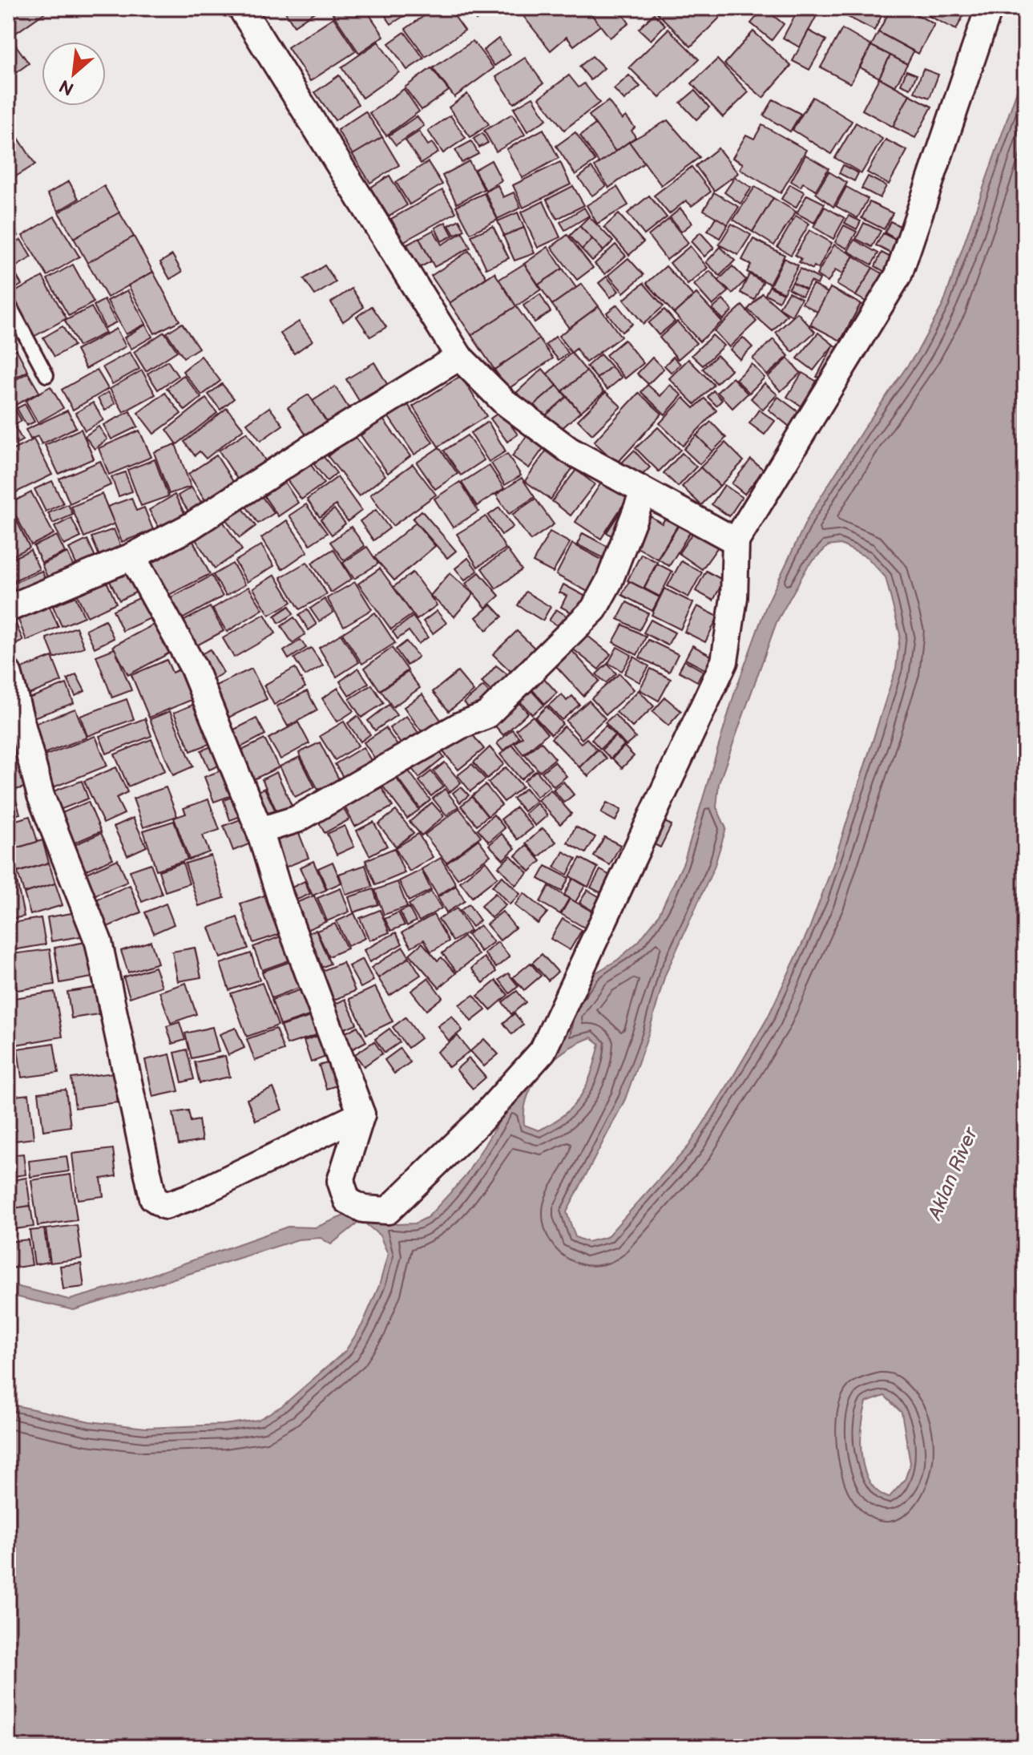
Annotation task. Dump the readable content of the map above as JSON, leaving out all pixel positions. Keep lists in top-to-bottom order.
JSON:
{
  "water": ["Aklan River"],
  "north": "bottom left"
}
